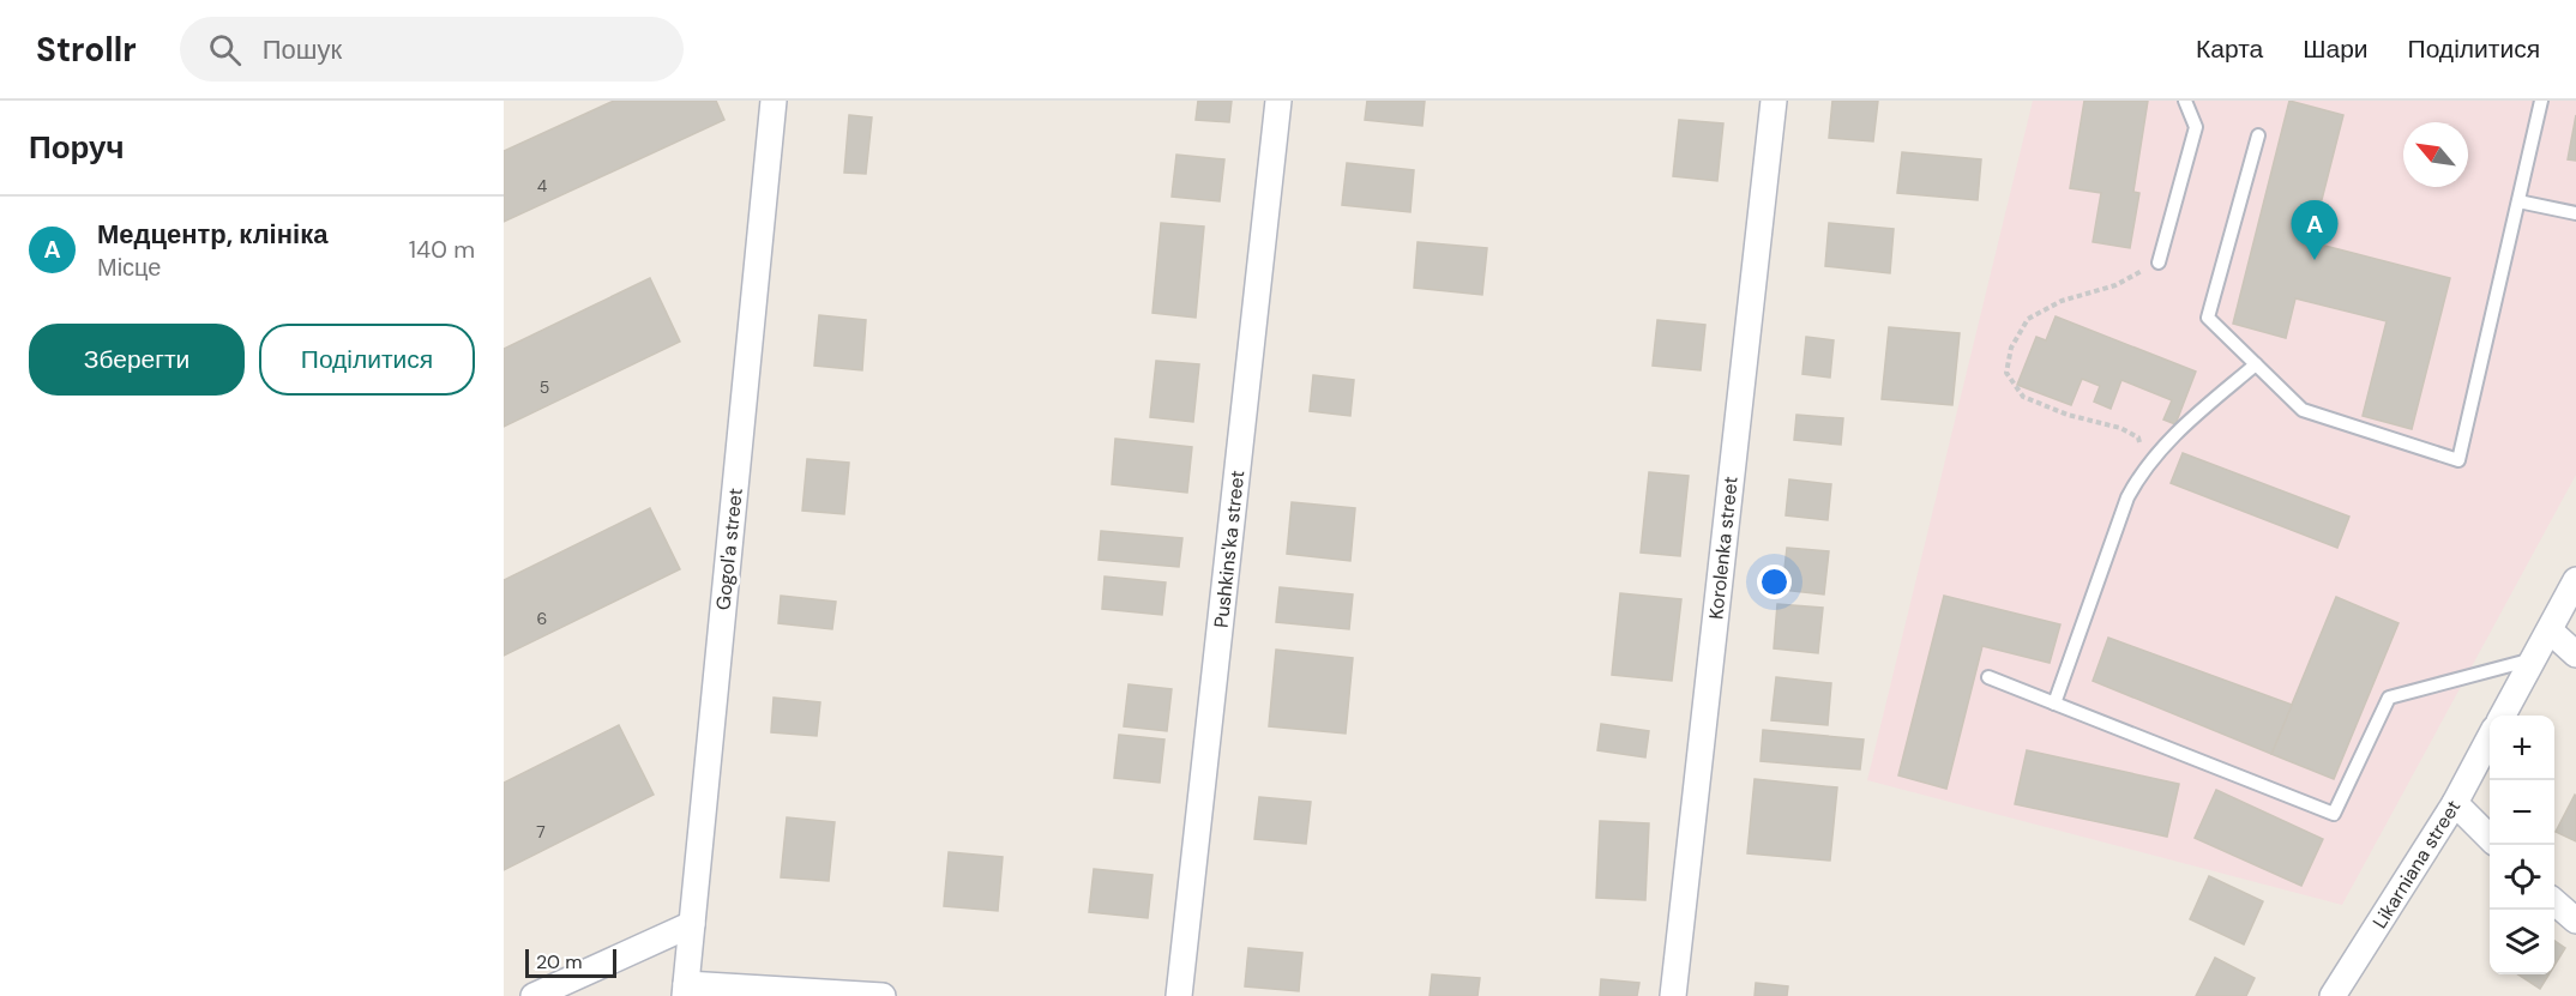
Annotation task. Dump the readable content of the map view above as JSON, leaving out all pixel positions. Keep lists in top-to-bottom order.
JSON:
{
  "streets": {
    "street": [
      "Korolenka street",
      "Gogol'a street",
      "Pushkins'ka street",
      "Likarniana street"
    ]
  },
  "house_numbers": [
    "4",
    "5",
    "6",
    "7"
  ],
  "scale_bar": "20 m",
  "north": "top left",
  "page": {
    "header": "Strollr",
    "search": "Пошук",
    "nav": ["Карта", "Шари", "Поділитися"],
    "heading": "Поруч",
    "list": [
      {
        "mark": "A",
        "name": "Медцентр, клініка",
        "note": "Місце",
        "value": "140 m"
      }
    ],
    "pins": "A",
    "buttons": ["Зберегти", "Поділитися"],
    "map_buttons": ["+", "−"],
    "scale": "20 m"
  }
}
